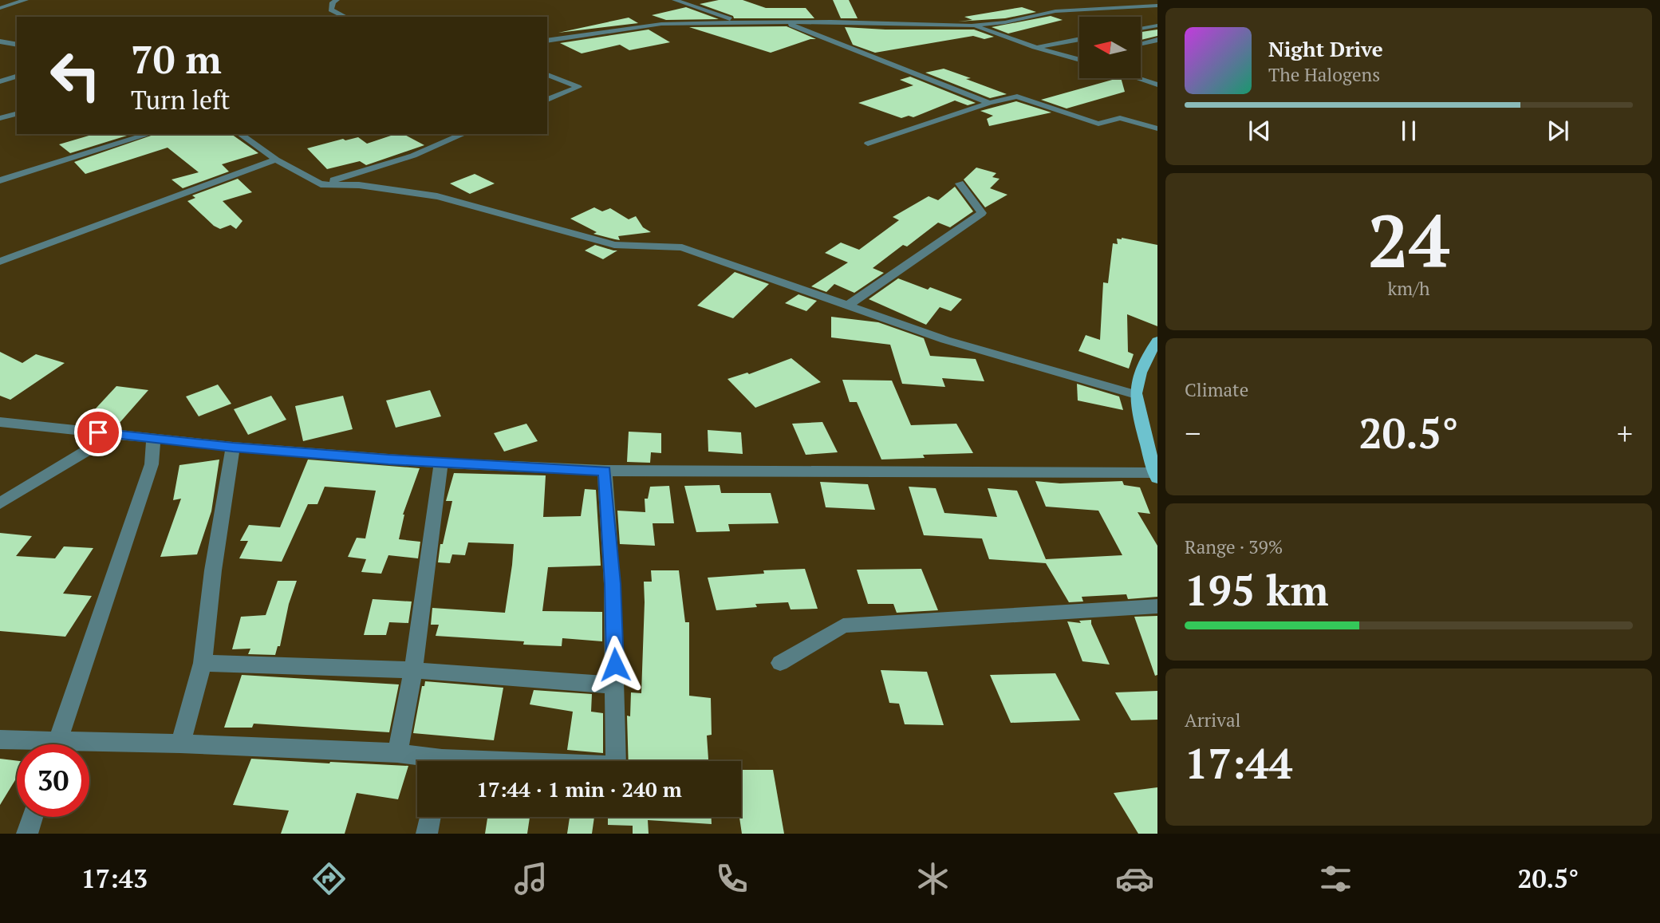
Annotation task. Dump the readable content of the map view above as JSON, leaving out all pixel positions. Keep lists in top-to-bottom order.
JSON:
{
  "north": "left",
  "page": {
    "turn": ["70 m", "Turn left"],
    "song": ["Night Drive", "The Halogens"],
    "tile": [
      ["24", "km/h"],
      "Climate",
      ["Range · 39%", "195 km"],
      ["Arrival", "17:44"]
    ],
    "heat": ["−", "20.5°", "+"],
    "limit": "30",
    "trip": "17:44 · 1 min · 240 m",
    "tabs": ["17:43", "20.5°"]
  }
}
